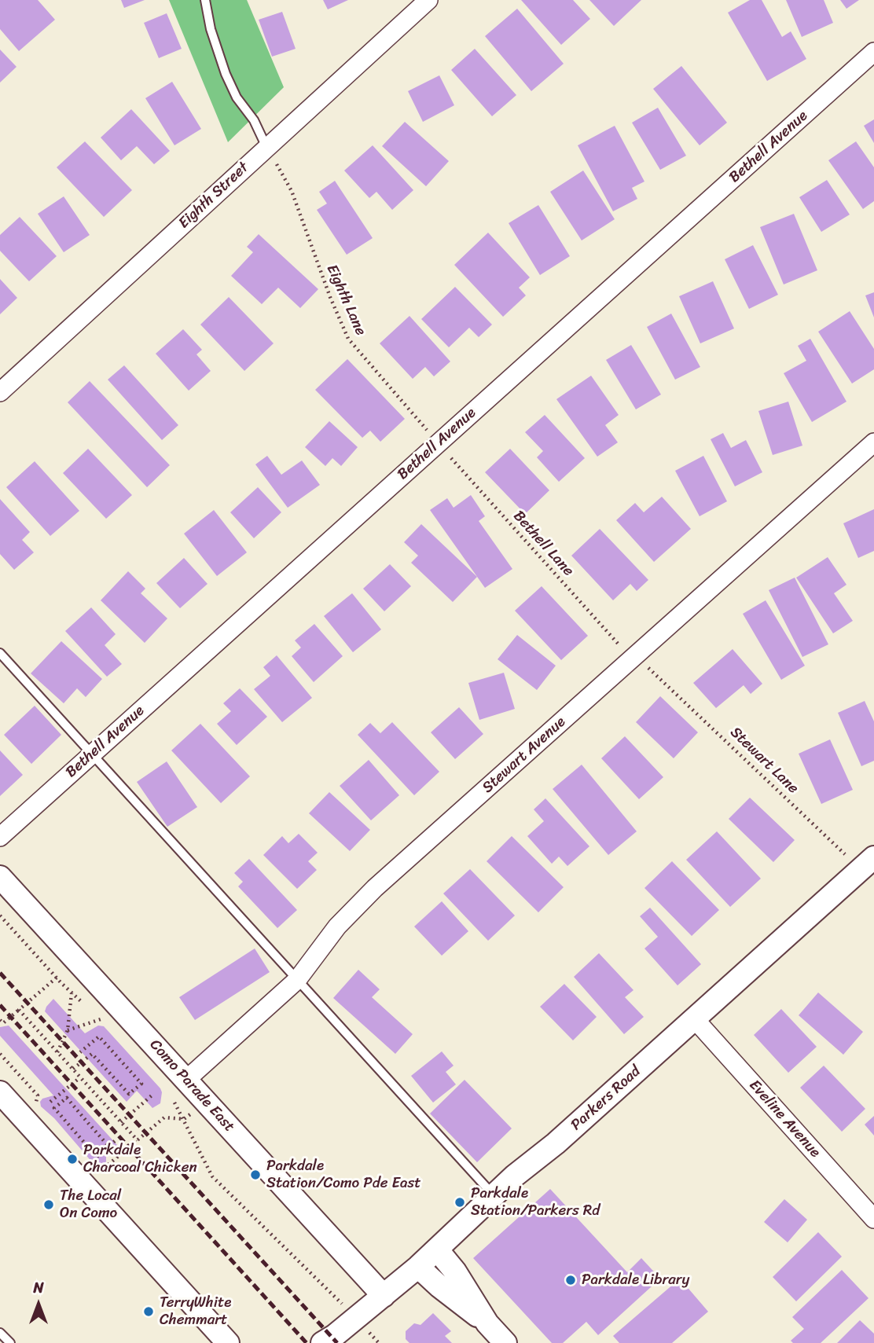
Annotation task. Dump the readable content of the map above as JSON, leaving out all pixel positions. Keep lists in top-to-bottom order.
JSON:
{
  "streets": {
    "street": [
      "Bethell Avenue",
      "Eighth Street",
      "Stewart Avenue",
      "Como Parade East",
      "Parkers Road",
      "Eveline Avenue"
    ],
    "path": ["Eighth Lane", "Bethell Lane", "Stewart Lane"]
  },
  "crossings": [
    ["Bethell Avenue", "Eighth Lane"],
    ["Bethell Avenue", "Bethell Lane"],
    ["Eighth Street", "Eighth Lane"],
    ["Eighth Lane", "Bethell Lane"],
    ["Bethell Lane", "Stewart Avenue"],
    ["Bethell Lane", "Stewart Lane"],
    ["Stewart Avenue", "Stewart Lane"],
    ["Stewart Avenue", "Como Parade East"],
    ["Stewart Lane", "Parkers Road"],
    ["Como Parade East", "Parkers Road"],
    ["Parkers Road", "Eveline Avenue"]
  ],
  "places": [
    "Parkdale Charcoal Chicken",
    "Parkdale Station/Como Pde East",
    "Parkdale Station/Parkers Rd",
    "The Local On Como",
    "Parkdale Library",
    "TerryWhite Chemmart"
  ],
  "north": "top"
}
